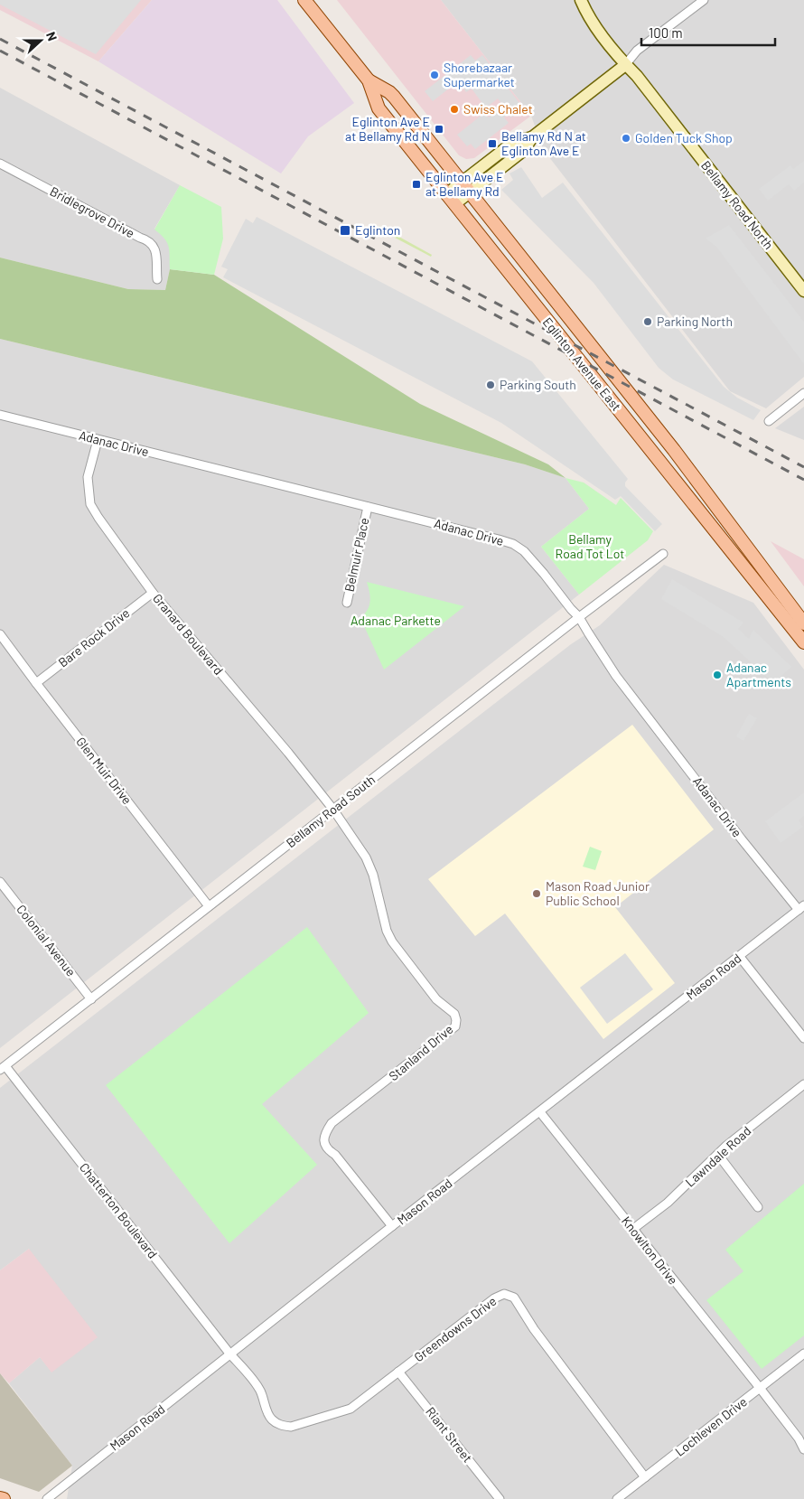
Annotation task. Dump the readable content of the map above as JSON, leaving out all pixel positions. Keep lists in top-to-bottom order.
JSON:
{
  "streets": {
    "main road": ["Eglinton Avenue East"],
    "street": [
      "Bellamy Road North",
      "Bridlegrove Drive",
      "Adanac Drive",
      "Belmuir Place",
      "Granard Boulevard",
      "Bare Rock Drive",
      "Glen Muir Drive",
      "Bellamy Road South",
      "Colonial Avenue",
      "Mason Road",
      "Stanland Drive",
      "Lawndale Road",
      "Chatterton Boulevard",
      "Knowlton Drive",
      "Greendowns Drive",
      "Lochleven Drive",
      "Riant Street"
    ]
  },
  "crossings": [
    ["Adanac Drive", "Belmuir Place"],
    ["Adanac Drive", "Granard Boulevard"],
    ["Adanac Drive", "Bellamy Road South"],
    ["Adanac Drive", "Mason Road"],
    ["Granard Boulevard", "Bare Rock Drive"],
    ["Granard Boulevard", "Bellamy Road South"],
    ["Granard Boulevard", "Stanland Drive"],
    ["Bare Rock Drive", "Glen Muir Drive"],
    ["Glen Muir Drive", "Bellamy Road South"],
    ["Bellamy Road South", "Colonial Avenue"],
    ["Bellamy Road South", "Stanland Drive"],
    ["Bellamy Road South", "Chatterton Boulevard"],
    ["Mason Road", "Stanland Drive"],
    ["Mason Road", "Chatterton Boulevard"],
    ["Mason Road", "Knowlton Drive"],
    ["Mason Road", "Greendowns Drive"],
    ["Lawndale Road", "Knowlton Drive"],
    ["Chatterton Boulevard", "Greendowns Drive"],
    ["Knowlton Drive", "Lochleven Drive"],
    ["Greendowns Drive", "Lochleven Drive"],
    ["Greendowns Drive", "Riant Street"]
  ],
  "parks": ["Bellamy Road Tot Lot", "Adanac Parkette"],
  "places": {
    "other": [
      "Shorebazaar Supermarket",
      "Swiss Chalet",
      "Golden Tuck Shop",
      "Parking North",
      "Parking South",
      "Adanac Apartments",
      "Mason Road Junior Public School"
    ],
    "transit": [
      "Eglinton Ave E at Bellamy Rd N",
      "Bellamy Rd N at Eglinton Ave E",
      "Eglinton Ave E at Bellamy Rd",
      "Eglinton"
    ]
  },
  "scale_bar": "100 m",
  "north": "right"
}
